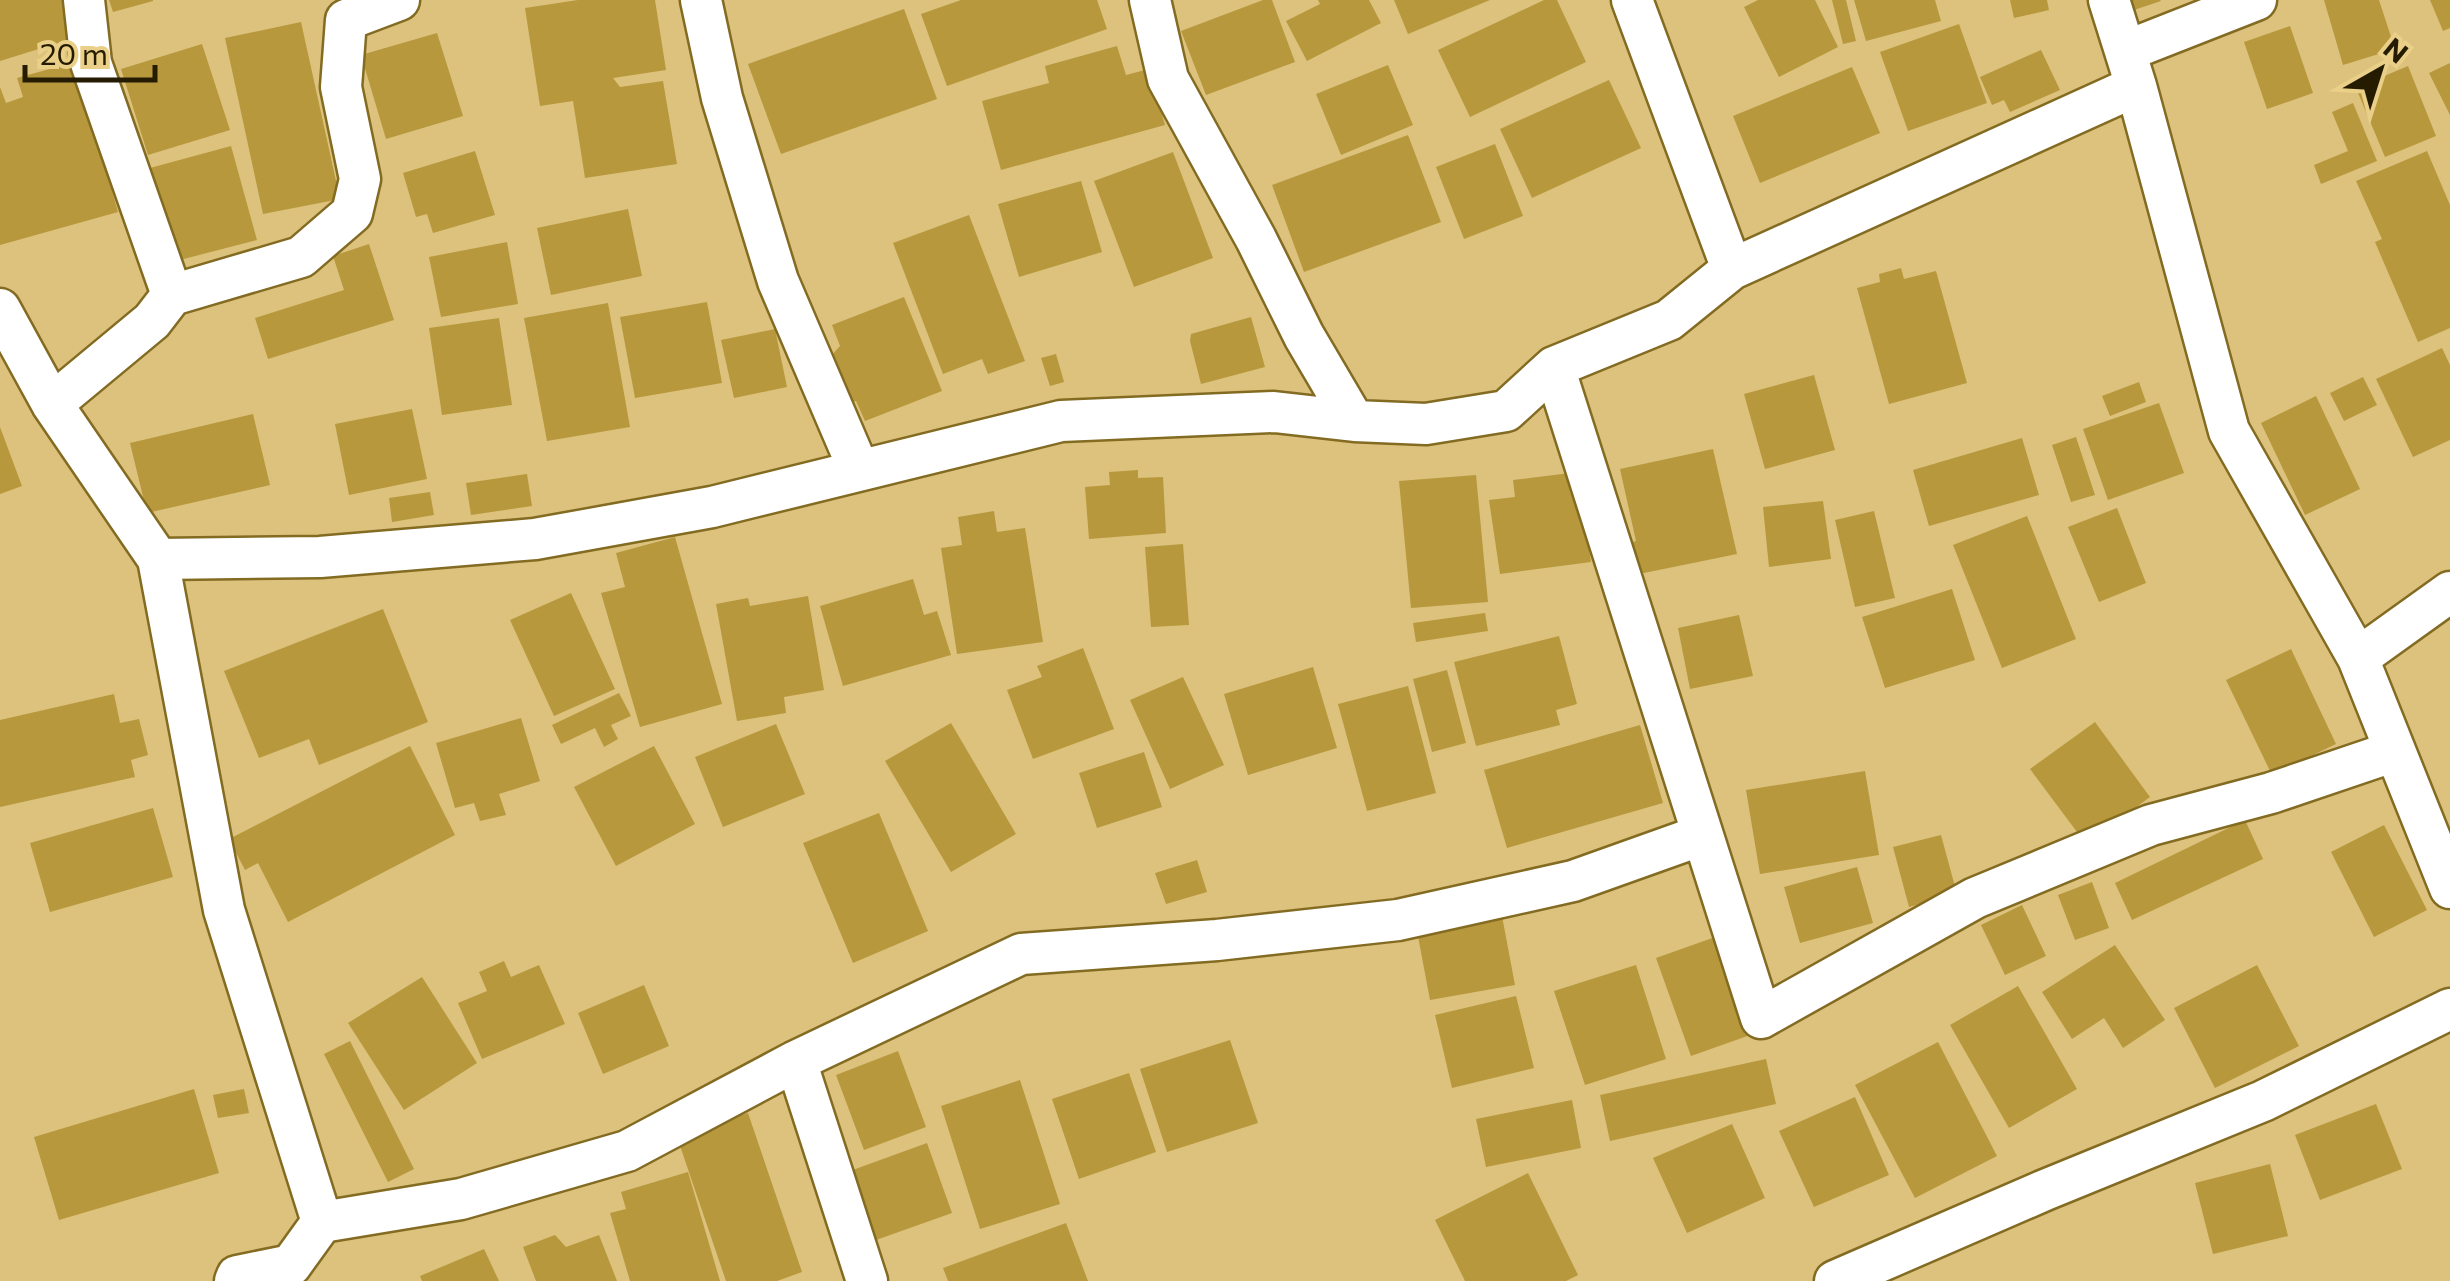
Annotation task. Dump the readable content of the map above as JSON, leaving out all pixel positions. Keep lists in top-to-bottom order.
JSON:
{
  "scale_bar": "20 m",
  "north": "top right"
}
